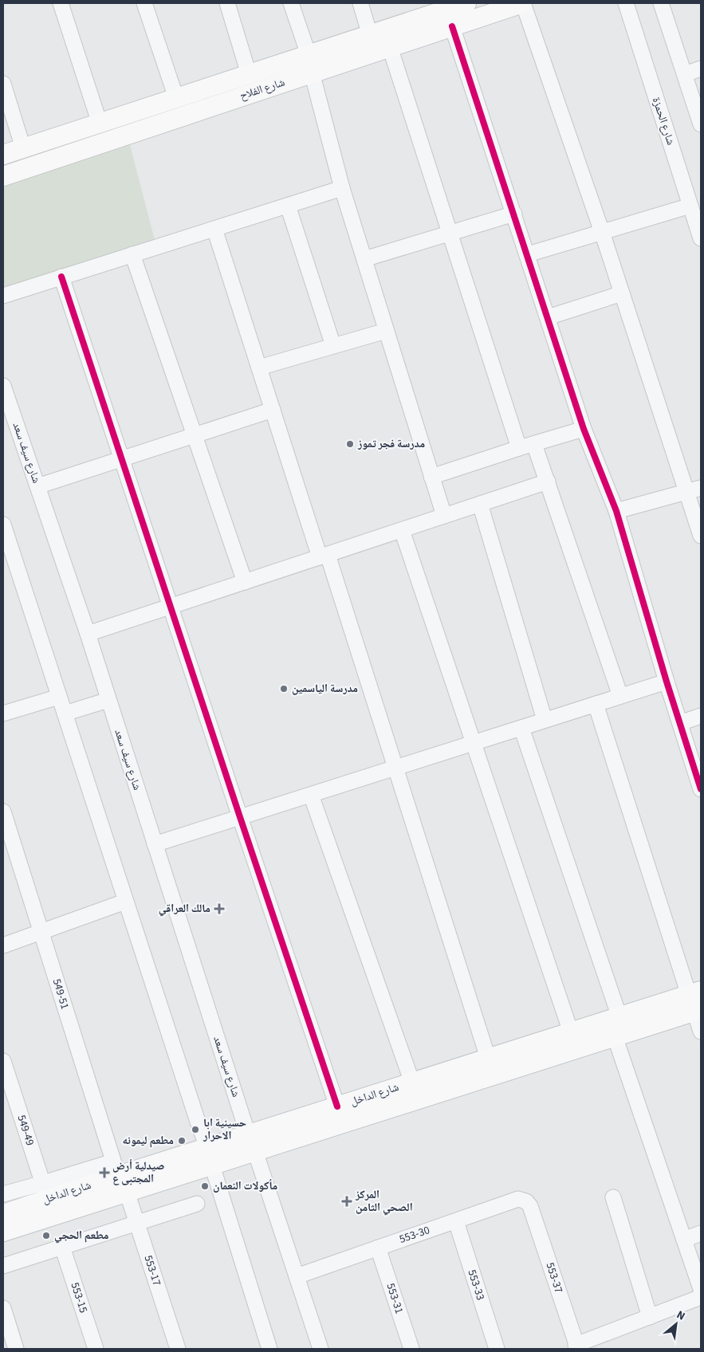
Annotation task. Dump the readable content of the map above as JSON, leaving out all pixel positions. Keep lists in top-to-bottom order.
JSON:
{
  "streets": {
    "main road": ["شارع الفلاح", "شارع الداخل"],
    "street": [
      "شارع الحمزة",
      "شارع سيف سعد",
      "549-51",
      "549-49",
      "553-30",
      "553-17",
      "553-37",
      "553-33",
      "553-15",
      "553-31"
    ]
  },
  "crossings": [
    ["شارع سيف سعد", "شارع الداخل"],
    ["شارع سيف سعد", "553-30"],
    ["549-51", "شارع الداخل"],
    ["549-51", "553-17"],
    ["شارع الداخل", "549-49"],
    ["شارع الداخل", "553-17"],
    ["553-30", "553-37"],
    ["553-30", "553-33"],
    ["553-30", "553-31"]
  ],
  "places": {
    "other": [
      "مدرسة فجر تموز",
      "مدرسة الياسمين",
      "حسينية ابا الاحرار",
      "مطعم ليمونه",
      "مأكولات النعمان",
      "مطعم الحجي"
    ],
    "health": ["مالك العراقي", "صيدلية أرض المجتبى ع", "المركز الصحي الثامن"]
  },
  "north": "top right"
}
